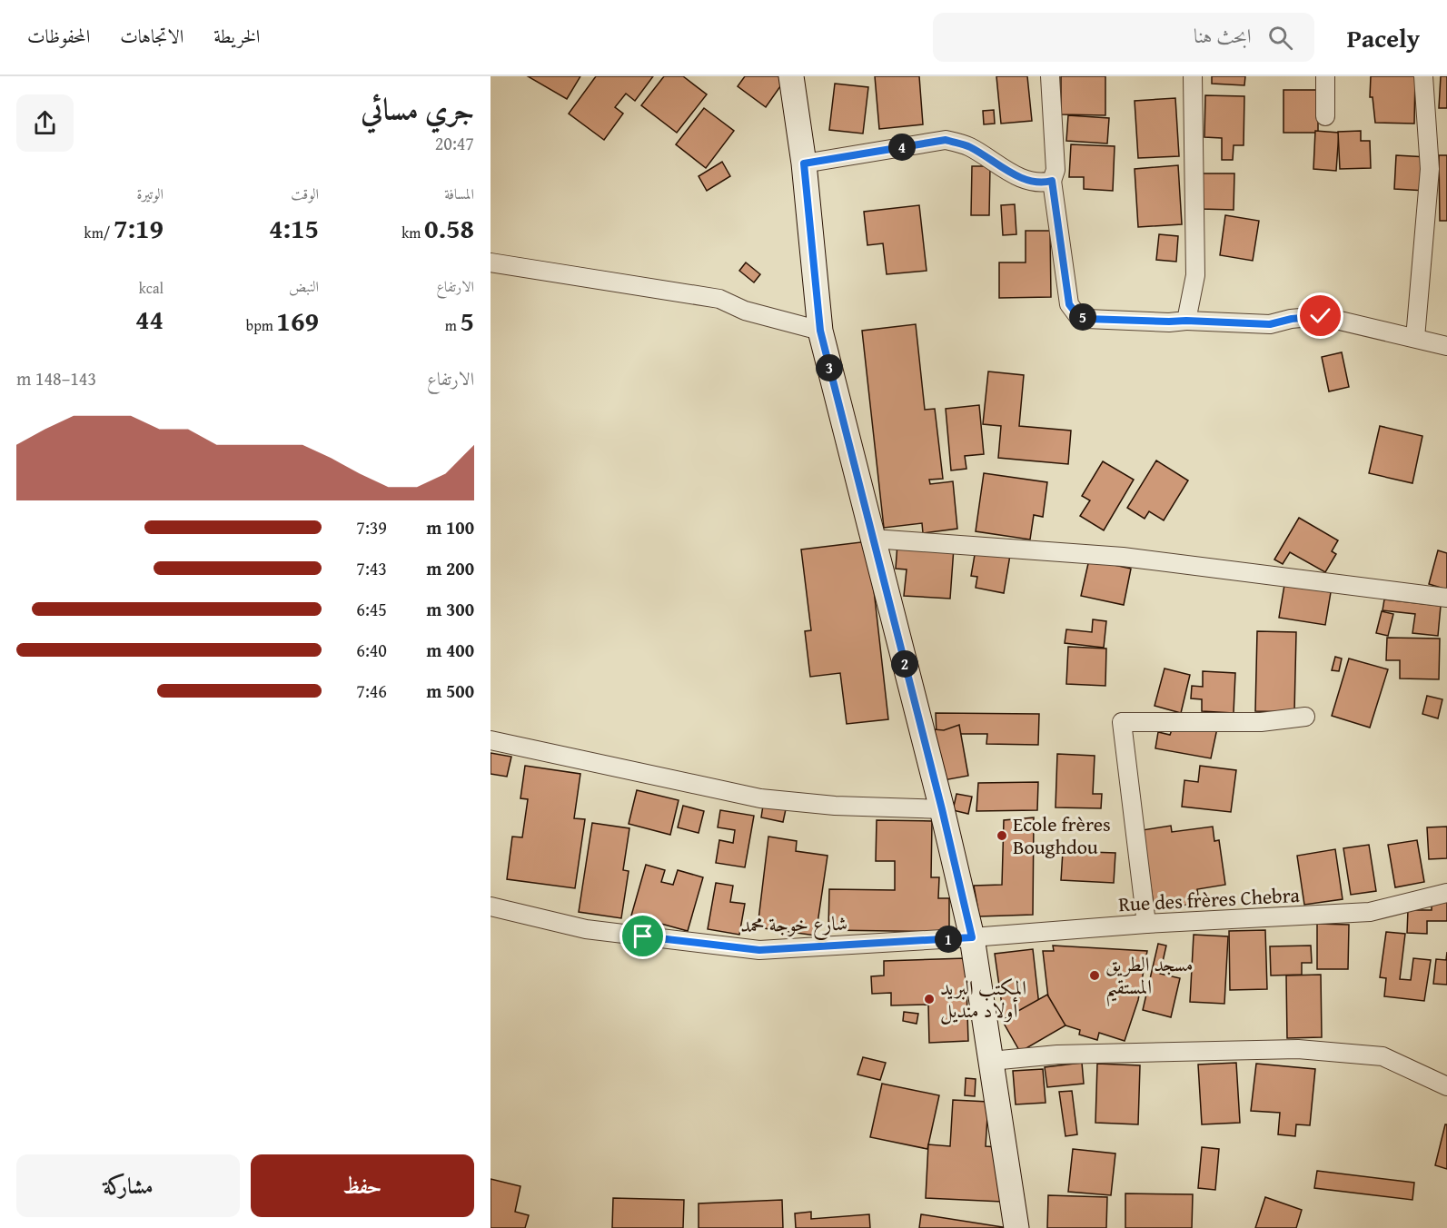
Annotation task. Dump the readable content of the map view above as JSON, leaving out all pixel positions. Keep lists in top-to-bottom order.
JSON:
{
  "streets": {
    "street": ["Rue des frères Chebra", "شارع خوجة محمد"]
  },
  "crossings": [
    ["Rue des frères Chebra", "شارع خوجة محمد"]
  ],
  "places": ["Ecole frères Boughdou", "مسجد الطريق المستقيم", "المكتب البريد أولاد منديل"],
  "page": {
    "header": "Pacely",
    "search": "ابحث هنا",
    "nav": ["الخريطة", "الاتجاهات", "المحفوظات"],
    "heading": ["جري مسائي", "20:47"],
    "pins": [
      "4",
      "5",
      "3",
      "2",
      "1"
    ],
    "stats": [
      ["المسافة", "0.58 km"],
      ["الوقت", "4:15"],
      ["الوتيرة", "7:19 /km"],
      ["الارتفاع", "5 m"],
      ["النبض", "169 bpm"],
      ["kcal", "44"]
    ],
    "chart": ["الارتفاع", "143–148 m"],
    "list": [
      {
        "name": "100 m",
        "note": "7:39"
      },
      {
        "name": "200 m",
        "note": "7:43"
      },
      {
        "name": "300 m",
        "note": "6:45"
      },
      {
        "name": "400 m",
        "note": "6:40"
      },
      {
        "name": "500 m",
        "note": "7:46"
      }
    ],
    "buttons": ["حفظ", "مشاركة"]
  }
}
